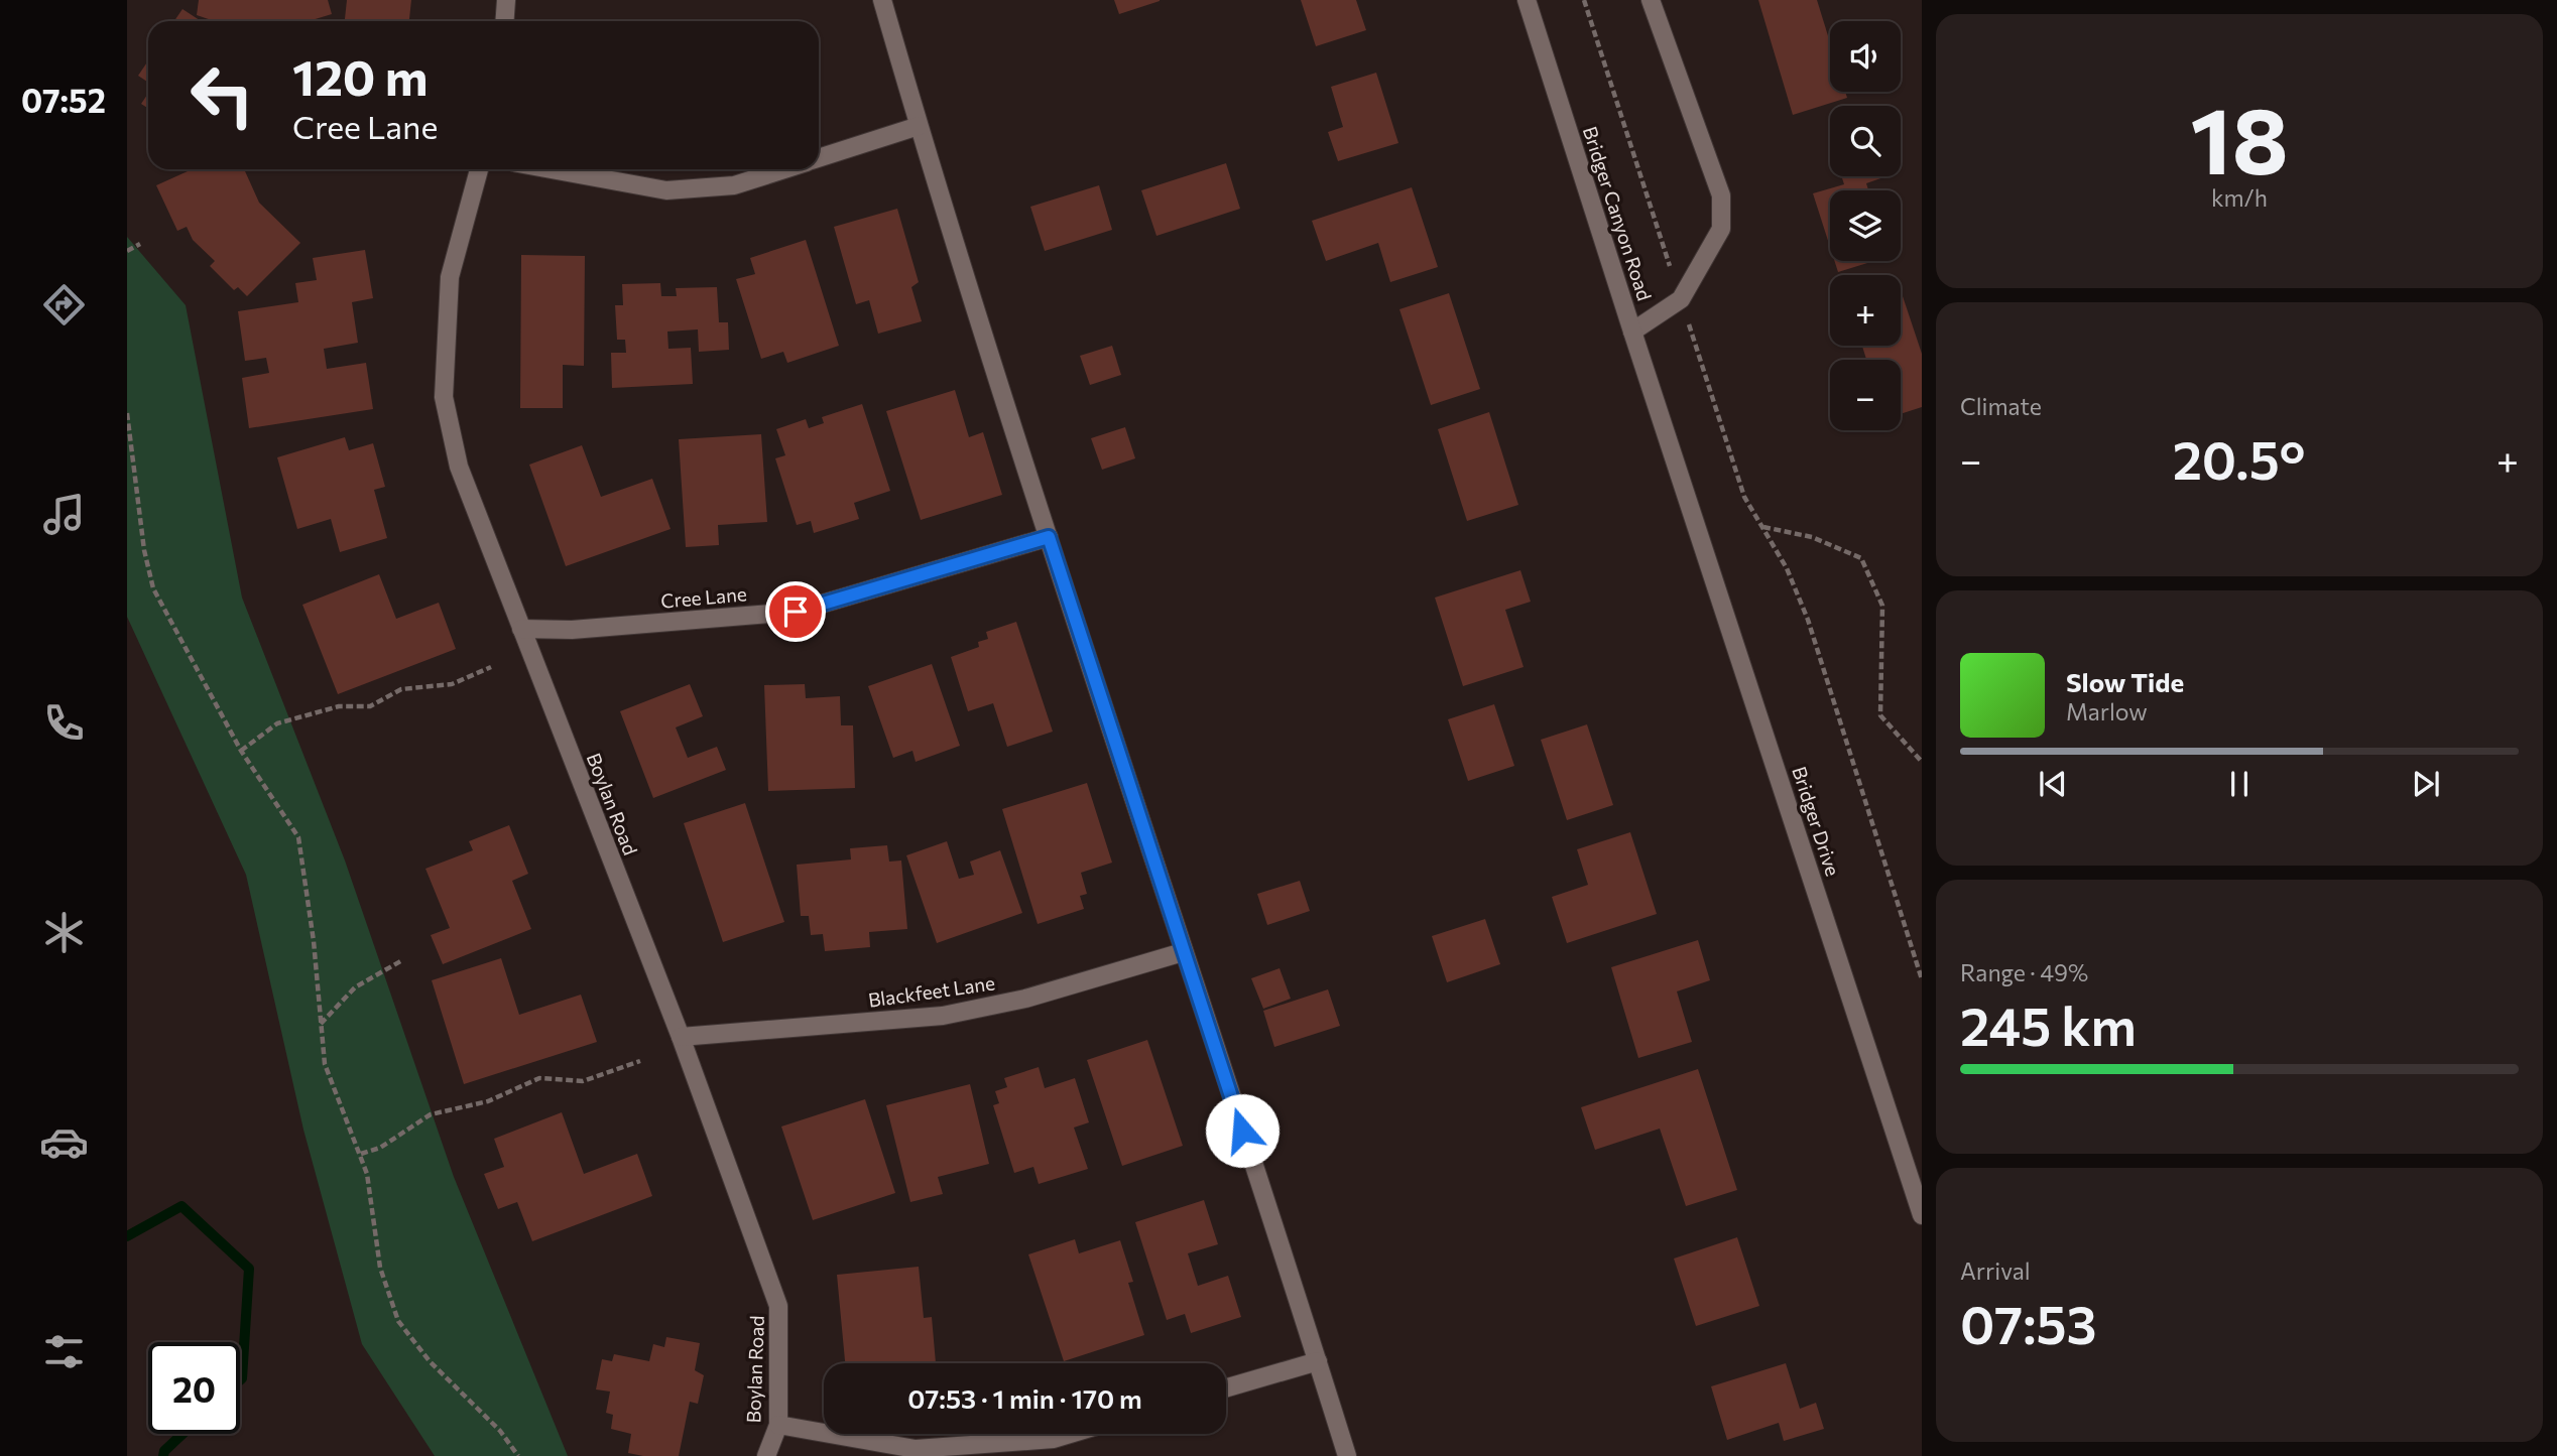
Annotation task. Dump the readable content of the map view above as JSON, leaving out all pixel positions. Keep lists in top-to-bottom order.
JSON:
{
  "streets": {
    "street": [
      "Bridger Canyon Road",
      "Cree Lane",
      "Boylan Road",
      "Bridger Drive",
      "Blackfeet Lane"
    ]
  },
  "crossings": [
    ["Bridger Canyon Road", "Bridger Drive"],
    ["Cree Lane", "Boylan Road"],
    ["Boylan Road", "Blackfeet Lane"]
  ],
  "page": {
    "tabs": "07:52",
    "tile": [
      ["18", "km/h"],
      "Climate",
      ["Range · 49%", "245 km"],
      ["Arrival", "07:53"]
    ],
    "map_buttons": ["+", "−"],
    "turn": ["120 m", "Cree Lane"],
    "heat": ["−", "20.5°", "+"],
    "song": ["Slow Tide", "Marlow"],
    "limit": "20",
    "trip": "07:53 · 1 min · 170 m"
  }
}
